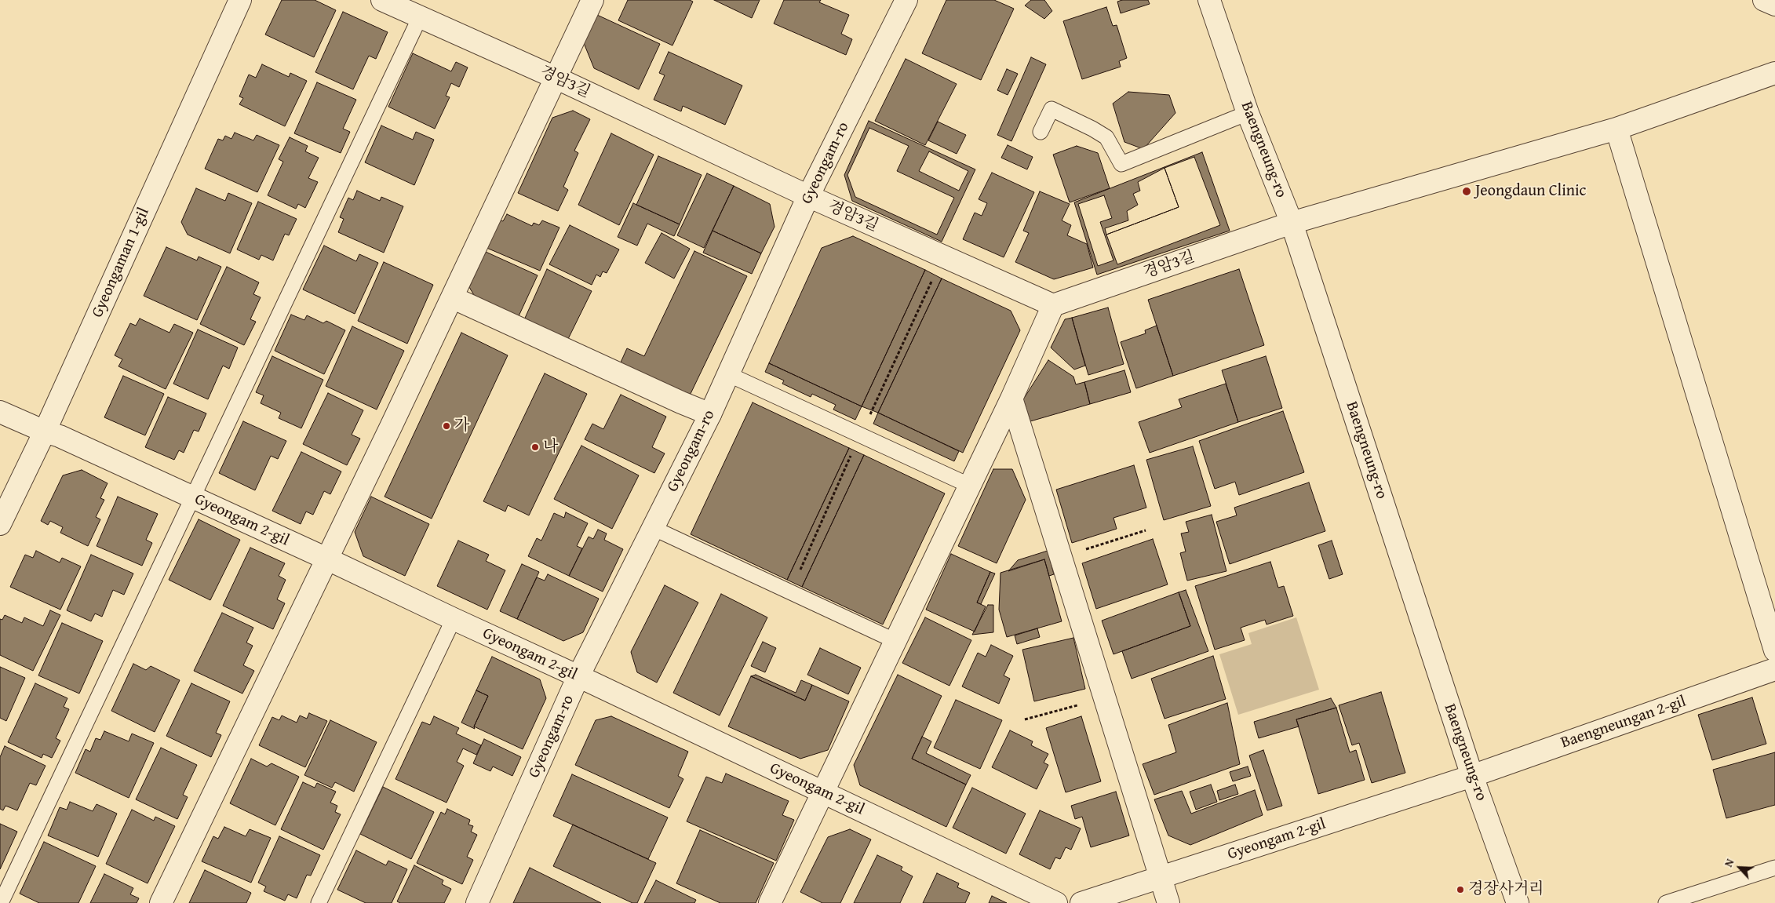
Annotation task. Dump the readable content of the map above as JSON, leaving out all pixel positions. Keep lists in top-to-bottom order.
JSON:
{
  "streets": {
    "street": [
      "경암3길",
      "Baengneung-ro",
      "Gyeongam-ro",
      "Gyeongaman 1-gil",
      "Gyeongam 2-gil",
      "Baengneungan 2-gil"
    ]
  },
  "crossings": [
    ["경암3길", "Baengneung-ro"],
    ["경암3길", "Gyeongam-ro"],
    ["Baengneung-ro", "Gyeongam 2-gil"],
    ["Baengneung-ro", "Baengneungan 2-gil"],
    ["Gyeongam-ro", "Gyeongam 2-gil"],
    ["Gyeongaman 1-gil", "Gyeongam 2-gil"],
    ["Gyeongam 2-gil", "Baengneungan 2-gil"]
  ],
  "places": [
    "Jeongdaun Clinic",
    "가",
    "나",
    "경장사거리"
  ],
  "north": "top left"
}
